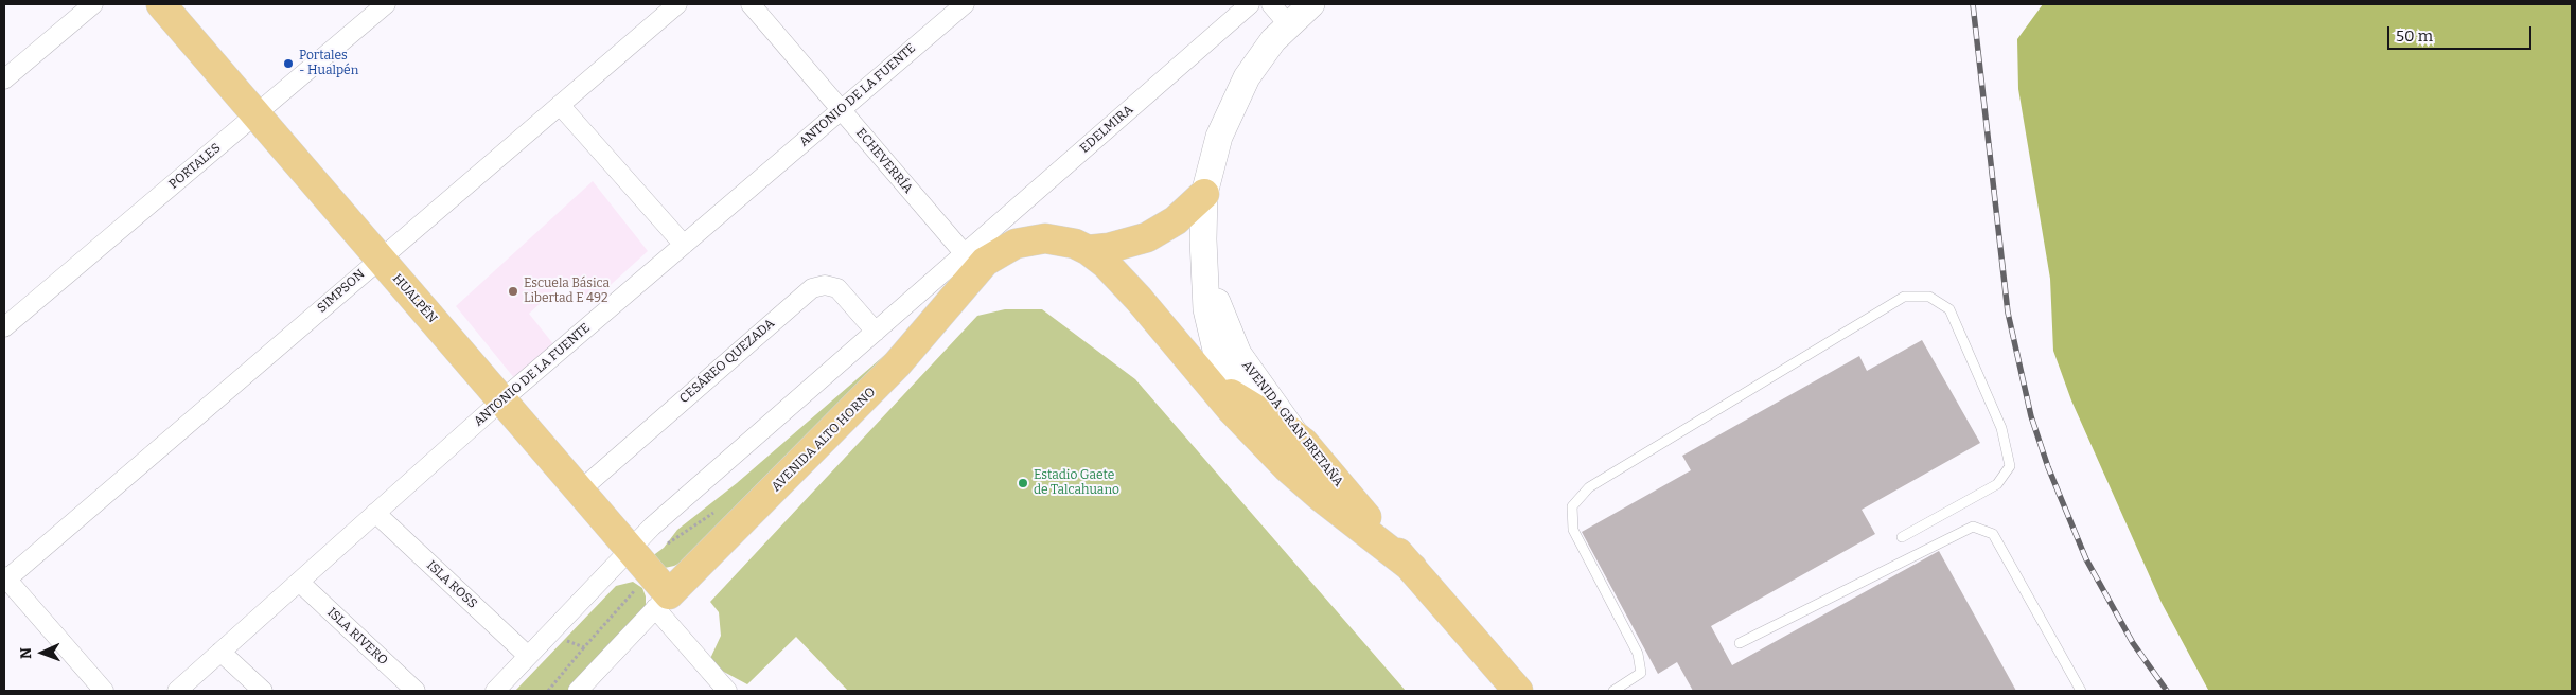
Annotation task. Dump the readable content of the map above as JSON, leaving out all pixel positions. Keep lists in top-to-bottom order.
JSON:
{
  "streets": {
    "main road": ["HUALPÉN", "AVENIDA GRAN BRETAÑA", "AVENIDA ALTO HORNO"],
    "street": [
      "ANTONIO DE LA FUENTE",
      "EDELMIRA",
      "ECHEVERRÍA",
      "PORTALES",
      "SIMPSON",
      "CESÁREO QUEZADA",
      "ISLA ROSS",
      "ISLA RIVERO"
    ]
  },
  "crossings": [
    ["ANTONIO DE LA FUENTE", "ECHEVERRÍA"],
    ["ANTONIO DE LA FUENTE", "HUALPÉN"],
    ["ANTONIO DE LA FUENTE", "ISLA ROSS"],
    ["ANTONIO DE LA FUENTE", "ISLA RIVERO"],
    ["EDELMIRA", "ECHEVERRÍA"],
    ["EDELMIRA", "AVENIDA ALTO HORNO"],
    ["ECHEVERRÍA", "AVENIDA ALTO HORNO"],
    ["PORTALES", "HUALPÉN"],
    ["SIMPSON", "HUALPÉN"],
    ["HUALPÉN", "CESÁREO QUEZADA"],
    ["HUALPÉN", "AVENIDA ALTO HORNO"],
    ["CESÁREO QUEZADA", "AVENIDA ALTO HORNO"],
    ["AVENIDA GRAN BRETAÑA", "AVENIDA ALTO HORNO"],
    ["AVENIDA ALTO HORNO", "ISLA ROSS"]
  ],
  "places": ["Portales - Hualpén", "Escuela Básica Libertad E 492", "Estadio Gaete de Talcahuano"],
  "scale_bar": "50 m",
  "north": "left"
}
